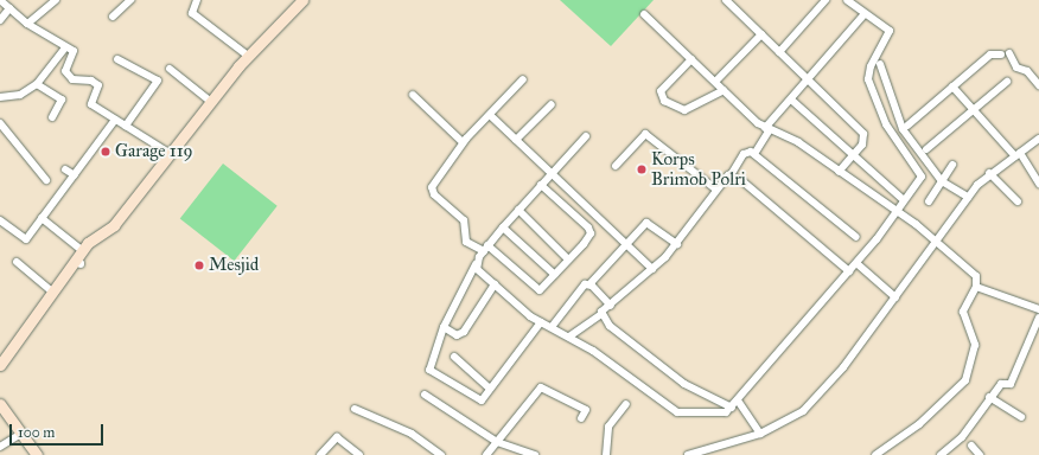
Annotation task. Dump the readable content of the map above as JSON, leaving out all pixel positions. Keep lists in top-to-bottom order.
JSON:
{
  "places": ["Garage 119", "Korps Brimob Polri", "Mesjid"],
  "scale_bar": "100 m"
}
